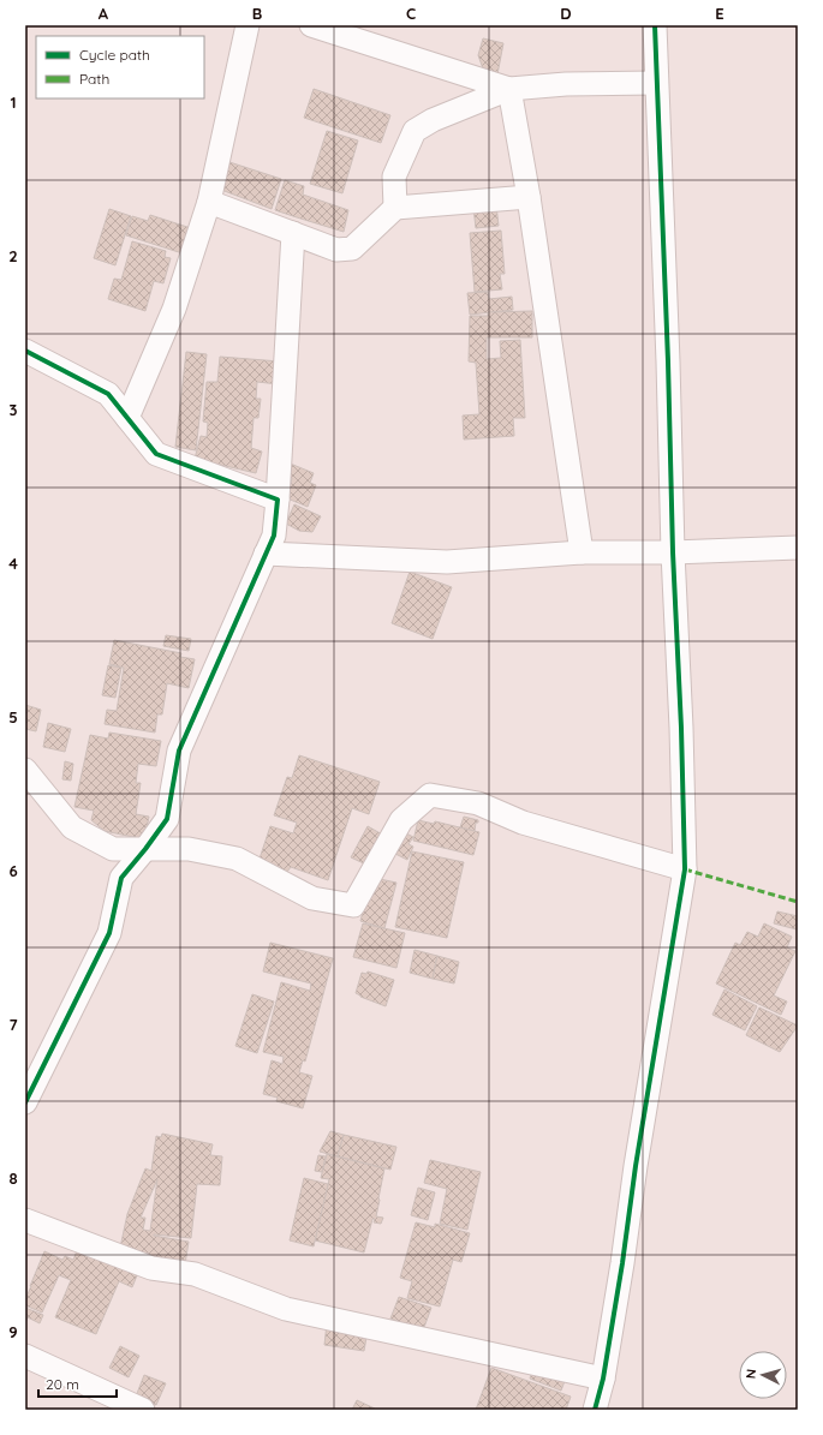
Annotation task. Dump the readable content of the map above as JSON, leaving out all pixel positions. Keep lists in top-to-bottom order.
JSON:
{
  "legend": ["Cycle path", "Path"],
  "scale_bar": "20 m",
  "north": "left",
  "grid": {
    "columns": [
      "A",
      "B",
      "C",
      "D",
      "E"
    ],
    "rows": [
      "1",
      "2",
      "3",
      "4",
      "5",
      "6",
      "7",
      "8",
      "9"
    ]
  }
}
